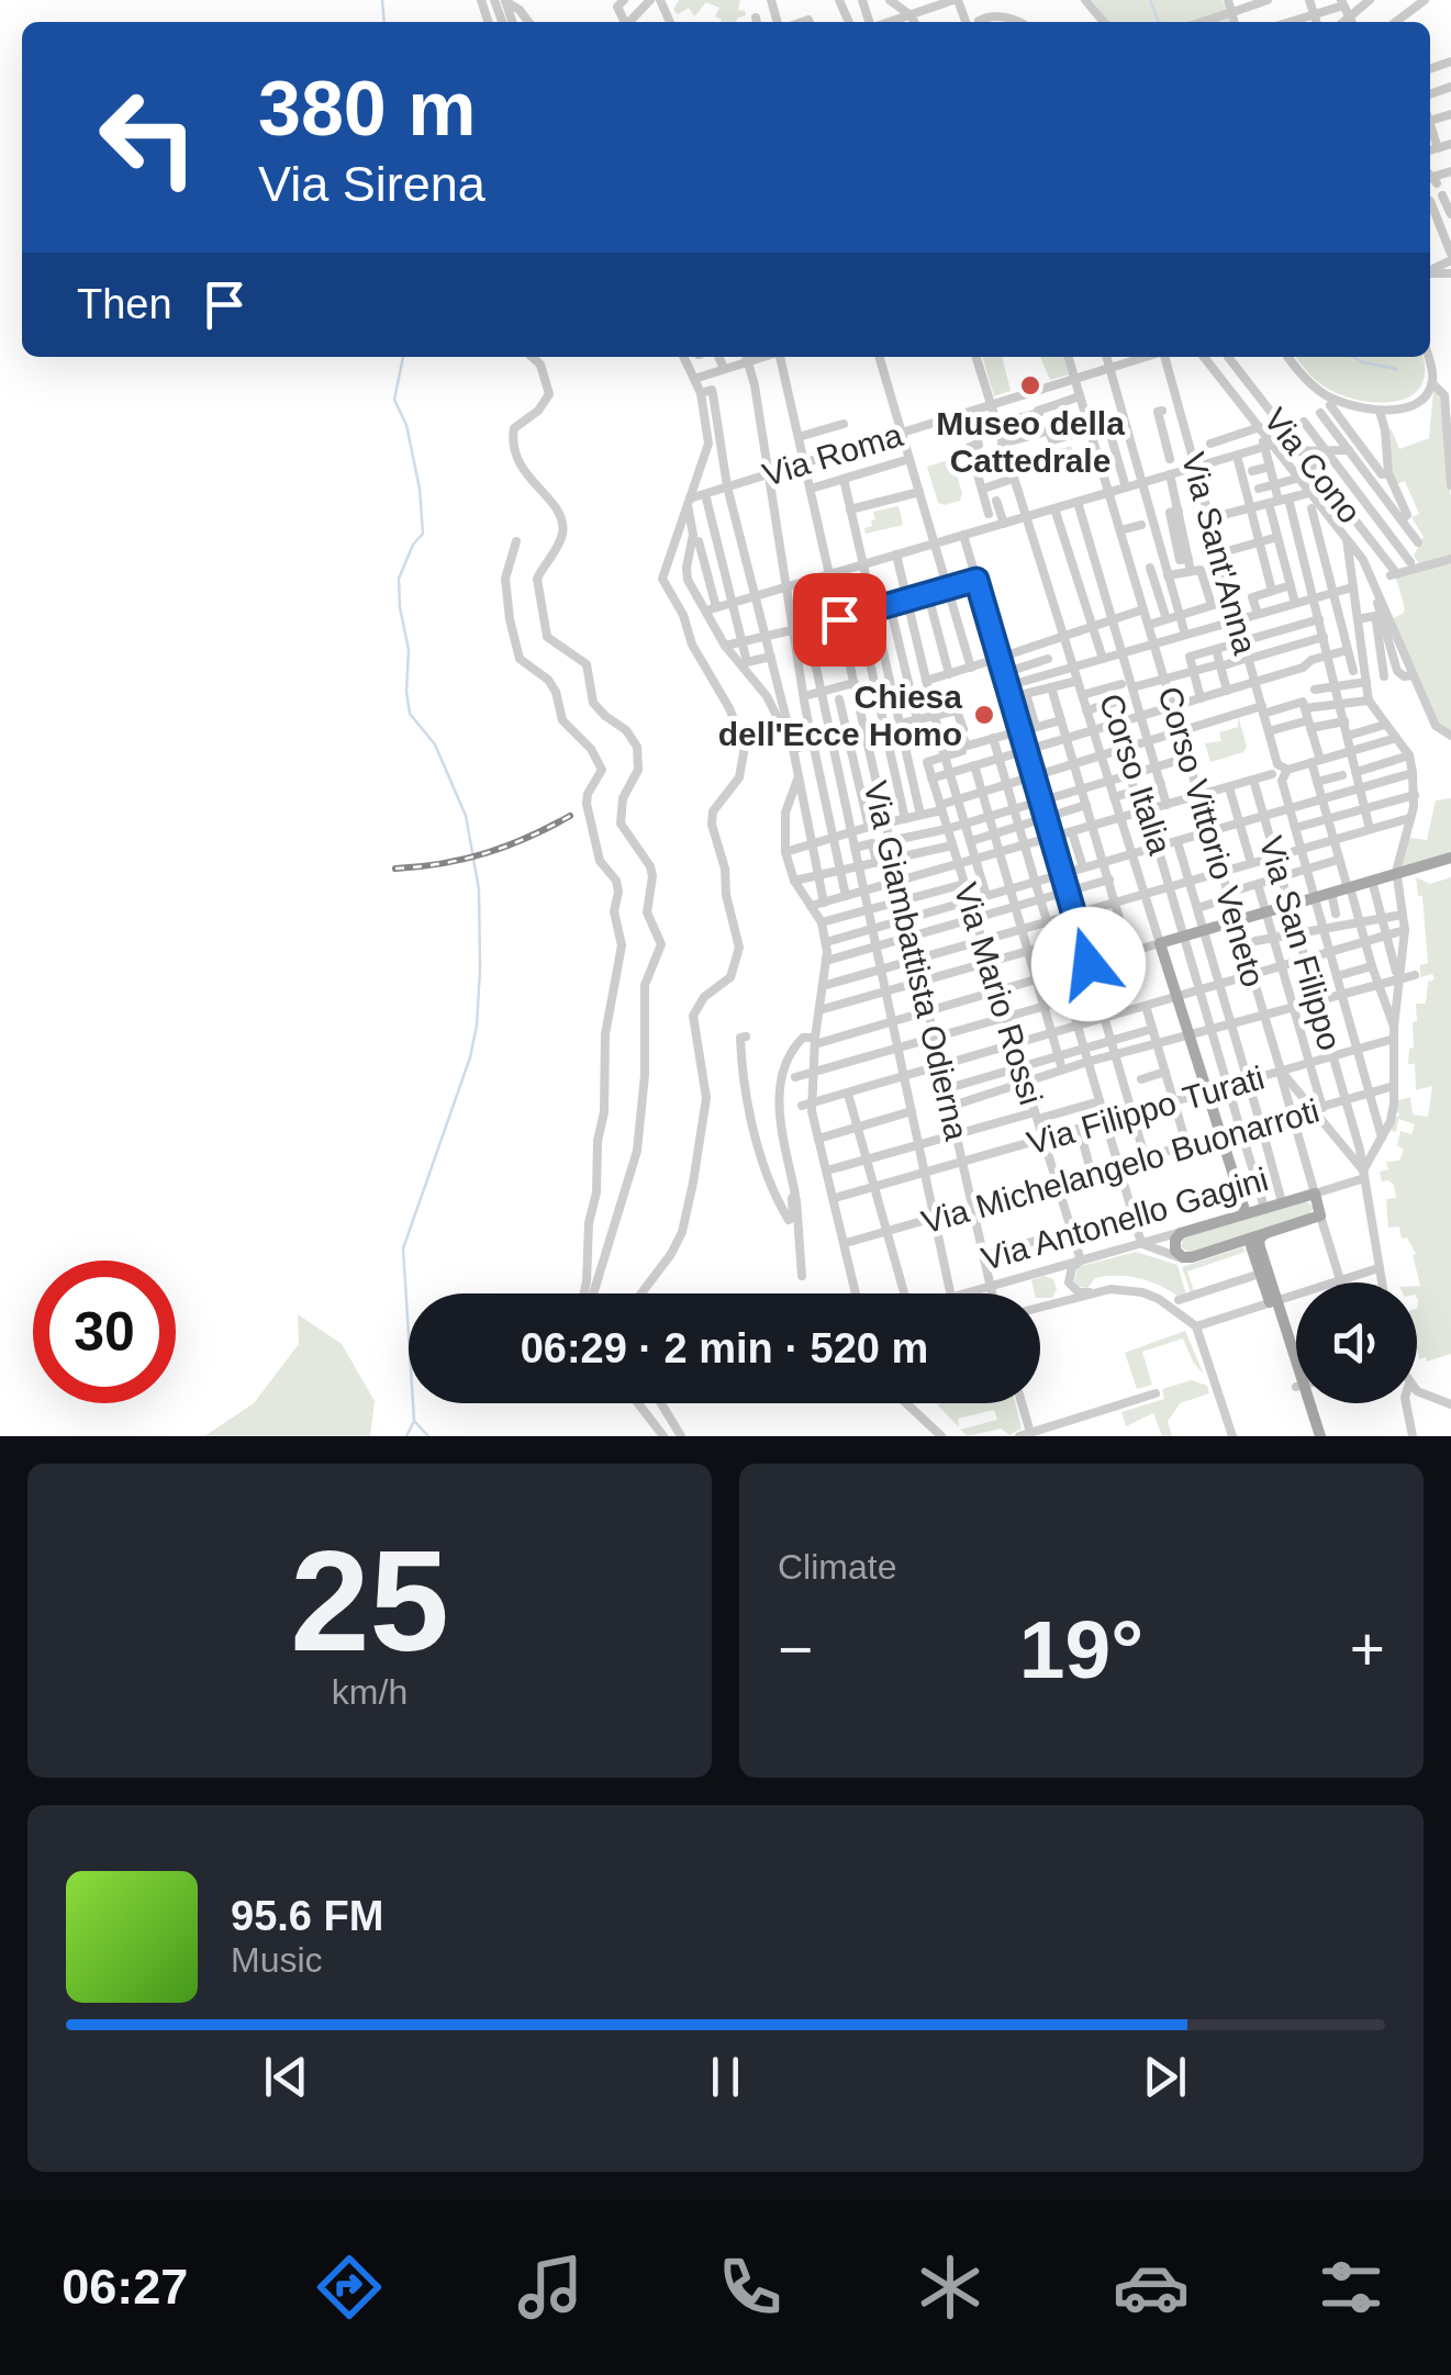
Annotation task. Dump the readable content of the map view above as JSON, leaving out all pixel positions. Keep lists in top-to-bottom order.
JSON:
{
  "streets": {
    "main road": ["Corso Italia", "Via Antonello Gagini"],
    "street": [
      "Via Roma",
      "Via Cono",
      "Via Sant'Anna",
      "Corso Vittorio Veneto",
      "Via San Filippo",
      "Via Giambattista Odierna",
      "Via Mario Rossi",
      "Via Filippo Turati",
      "Via Michelangelo Buonarroti"
    ]
  },
  "crossings": [
    ["Via Roma", "Corso Italia"],
    ["Via Roma", "Corso Vittorio Veneto"],
    ["Via Roma", "Via Giambattista Odierna"],
    ["Corso Italia", "Via Filippo Turati"],
    ["Corso Italia", "Via Michelangelo Buonarroti"],
    ["Corso Italia", "Via Antonello Gagini"],
    ["Corso Vittorio Veneto", "Via San Filippo"],
    ["Corso Vittorio Veneto", "Via Filippo Turati"],
    ["Corso Vittorio Veneto", "Via Michelangelo Buonarroti"],
    ["Corso Vittorio Veneto", "Via Antonello Gagini"],
    ["Via San Filippo", "Via Filippo Turati"],
    ["Via San Filippo", "Via Michelangelo Buonarroti"],
    ["Via San Filippo", "Via Antonello Gagini"],
    ["Via Giambattista Odierna", "Via Filippo Turati"],
    ["Via Giambattista Odierna", "Via Michelangelo Buonarroti"],
    ["Via Giambattista Odierna", "Via Antonello Gagini"],
    ["Via Mario Rossi", "Via Filippo Turati"],
    ["Via Mario Rossi", "Via Michelangelo Buonarroti"],
    ["Via Mario Rossi", "Via Antonello Gagini"]
  ],
  "places": ["Museo della Cattedrale", "Chiesa dell'Ecce Homo"],
  "page": {
    "turn": ["380 m", "Via Sirena"],
    "then": "Then",
    "limit": "30",
    "trip": "06:29 · 2 min · 520 m",
    "tile": [
      ["25", "km/h"],
      "Climate"
    ],
    "heat": ["−", "19°", "+"],
    "song": ["95.6 FM", "Music"],
    "tabs": "06:27"
  }
}
